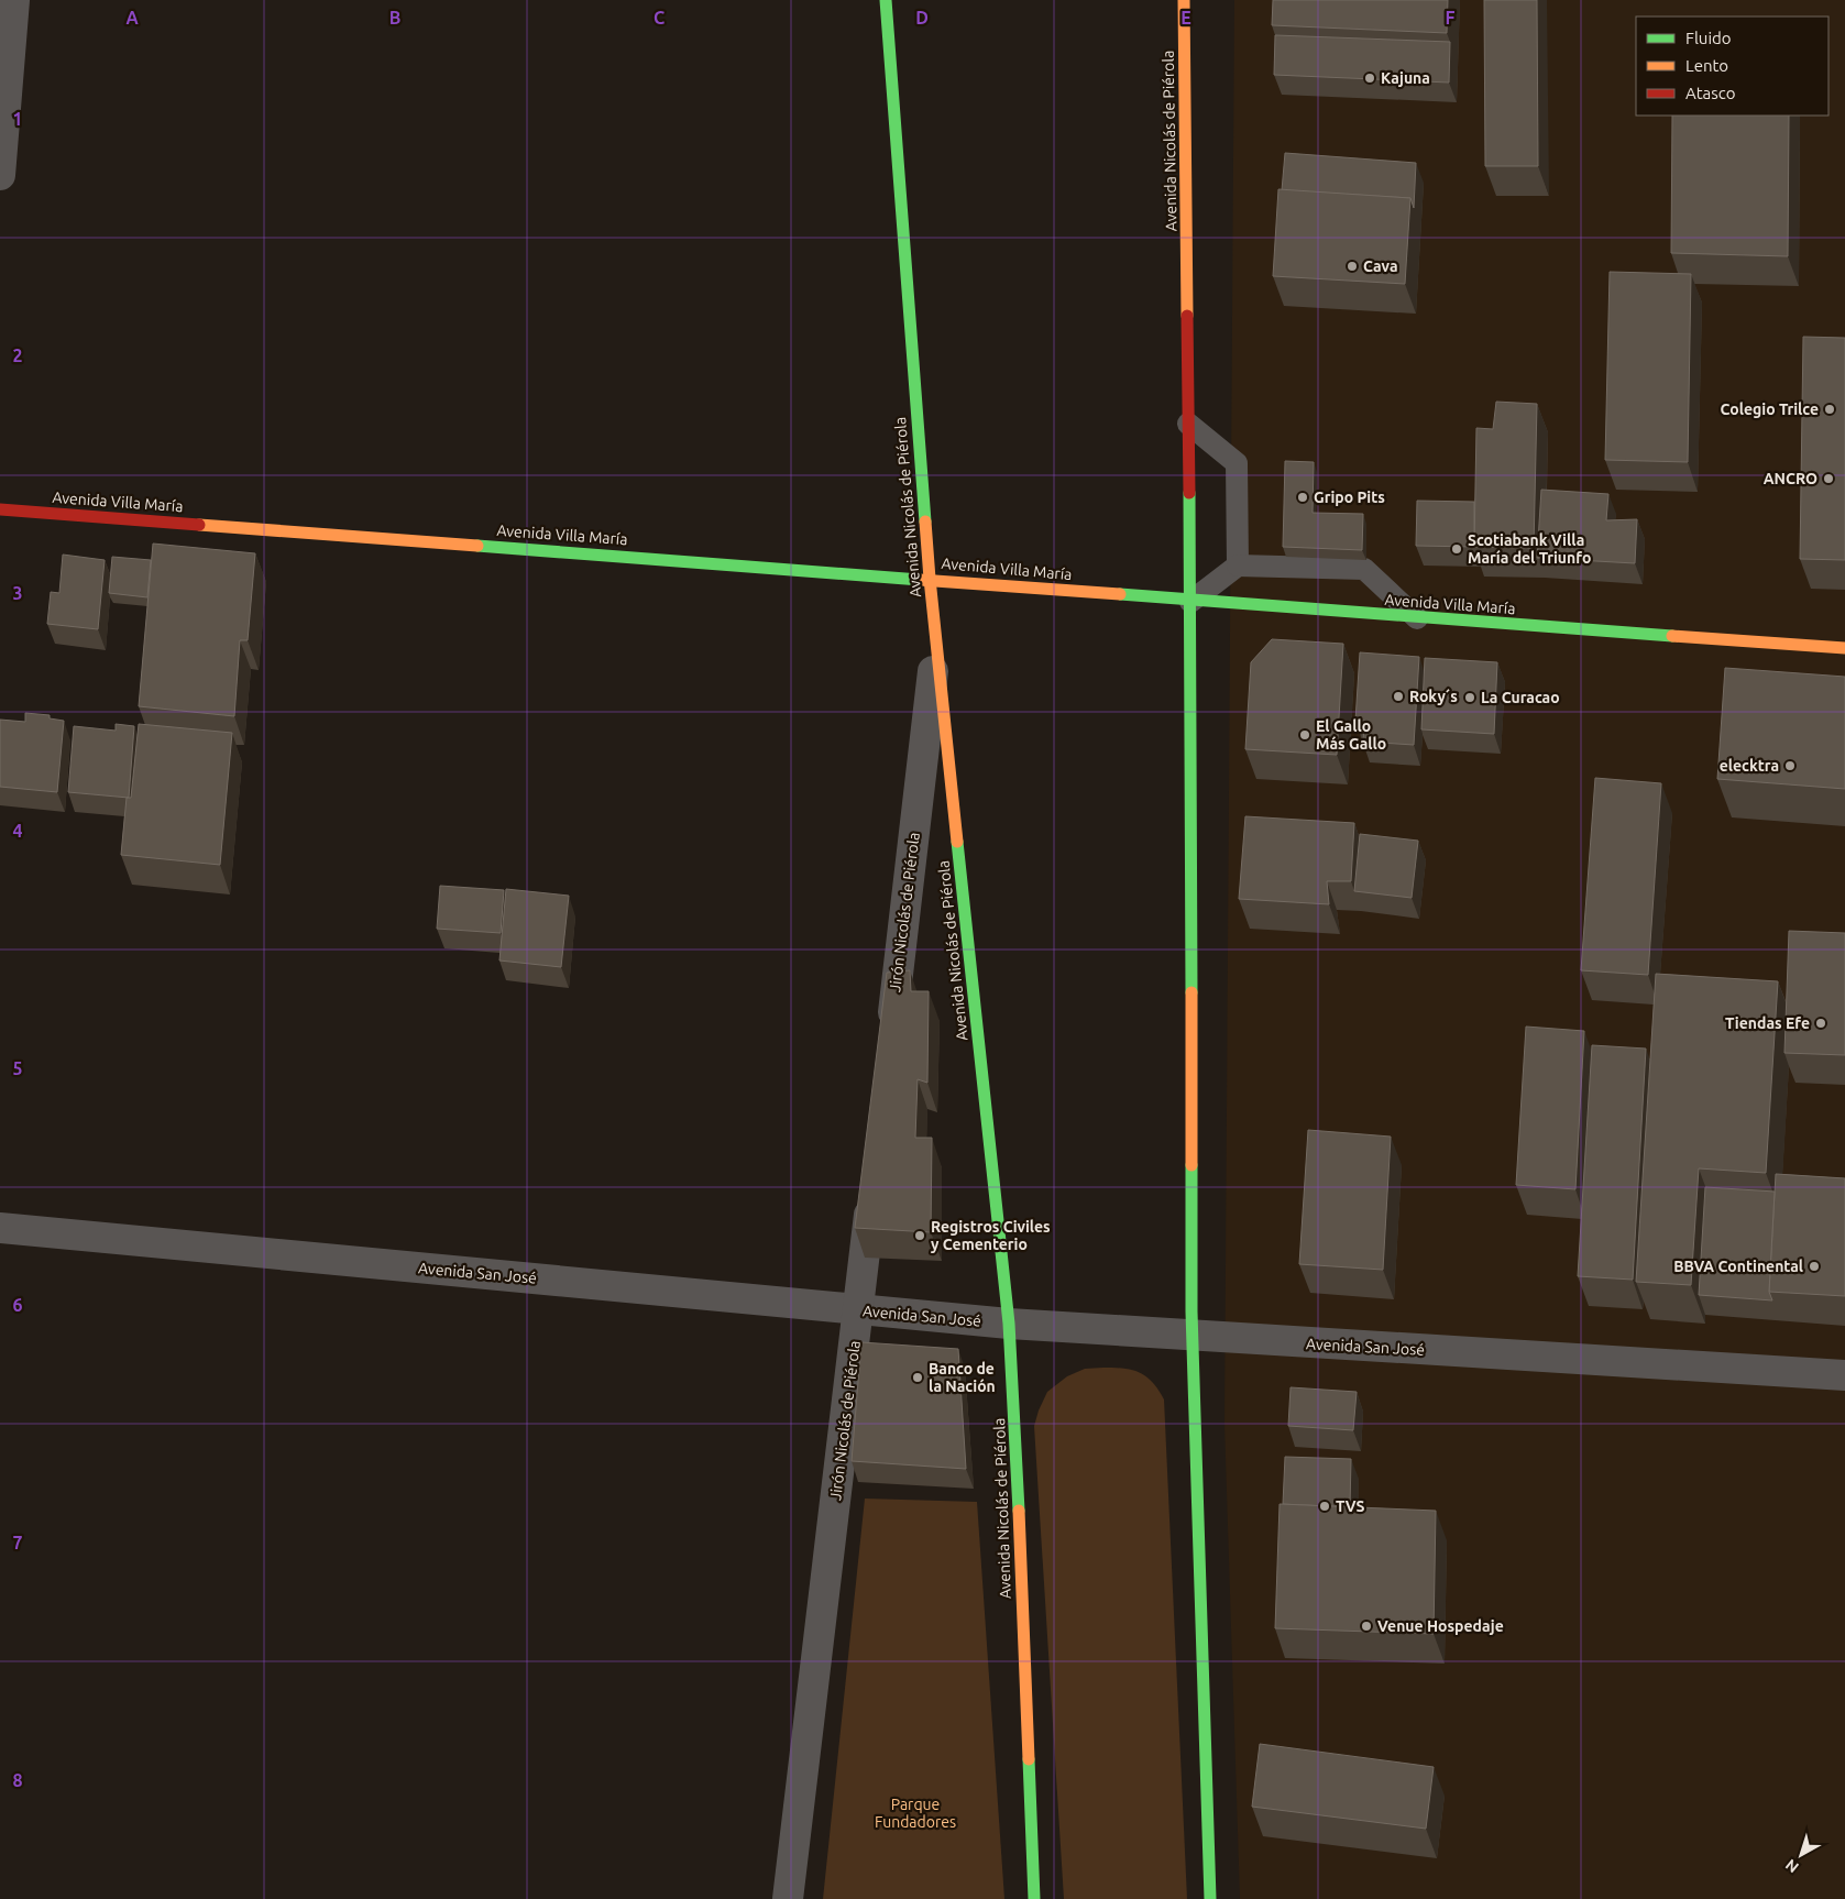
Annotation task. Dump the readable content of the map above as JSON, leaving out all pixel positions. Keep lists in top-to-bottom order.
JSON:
{
  "streets": {
    "main road": ["Avenida Nicolás de Piérola", "Avenida Villa María"],
    "street": ["Jirón Nicolás de Piérola", "Avenida San José"]
  },
  "crossings": [
    ["Avenida Nicolás de Piérola", "Avenida Villa María"],
    ["Avenida Nicolás de Piérola", "Jirón Nicolás de Piérola"],
    ["Avenida Nicolás de Piérola", "Avenida San José"],
    ["Jirón Nicolás de Piérola", "Avenida San José"]
  ],
  "parks": ["Parque Fundadores"],
  "places": [
    "Kajuna",
    "Cava",
    "Colegio Trilce",
    "ANCRO",
    "Gripo Pits",
    "Scotiabank Villa María del Triunfo",
    "Roky´s",
    "La Curacao",
    "El Gallo Más Gallo",
    "elecktra",
    "Tiendas Efe",
    "Registros Civiles y Cementerio",
    "BBVA Continental",
    "Banco de la Nación",
    "TVS",
    "Venue Hospedaje"
  ],
  "legend": ["Fluido", "Lento", "Atasco"],
  "north": "bottom left",
  "grid": {
    "columns": [
      "A",
      "B",
      "C",
      "D",
      "E",
      "F"
    ],
    "rows": [
      "1",
      "2",
      "3",
      "4",
      "5",
      "6",
      "7",
      "8"
    ]
  }
}
